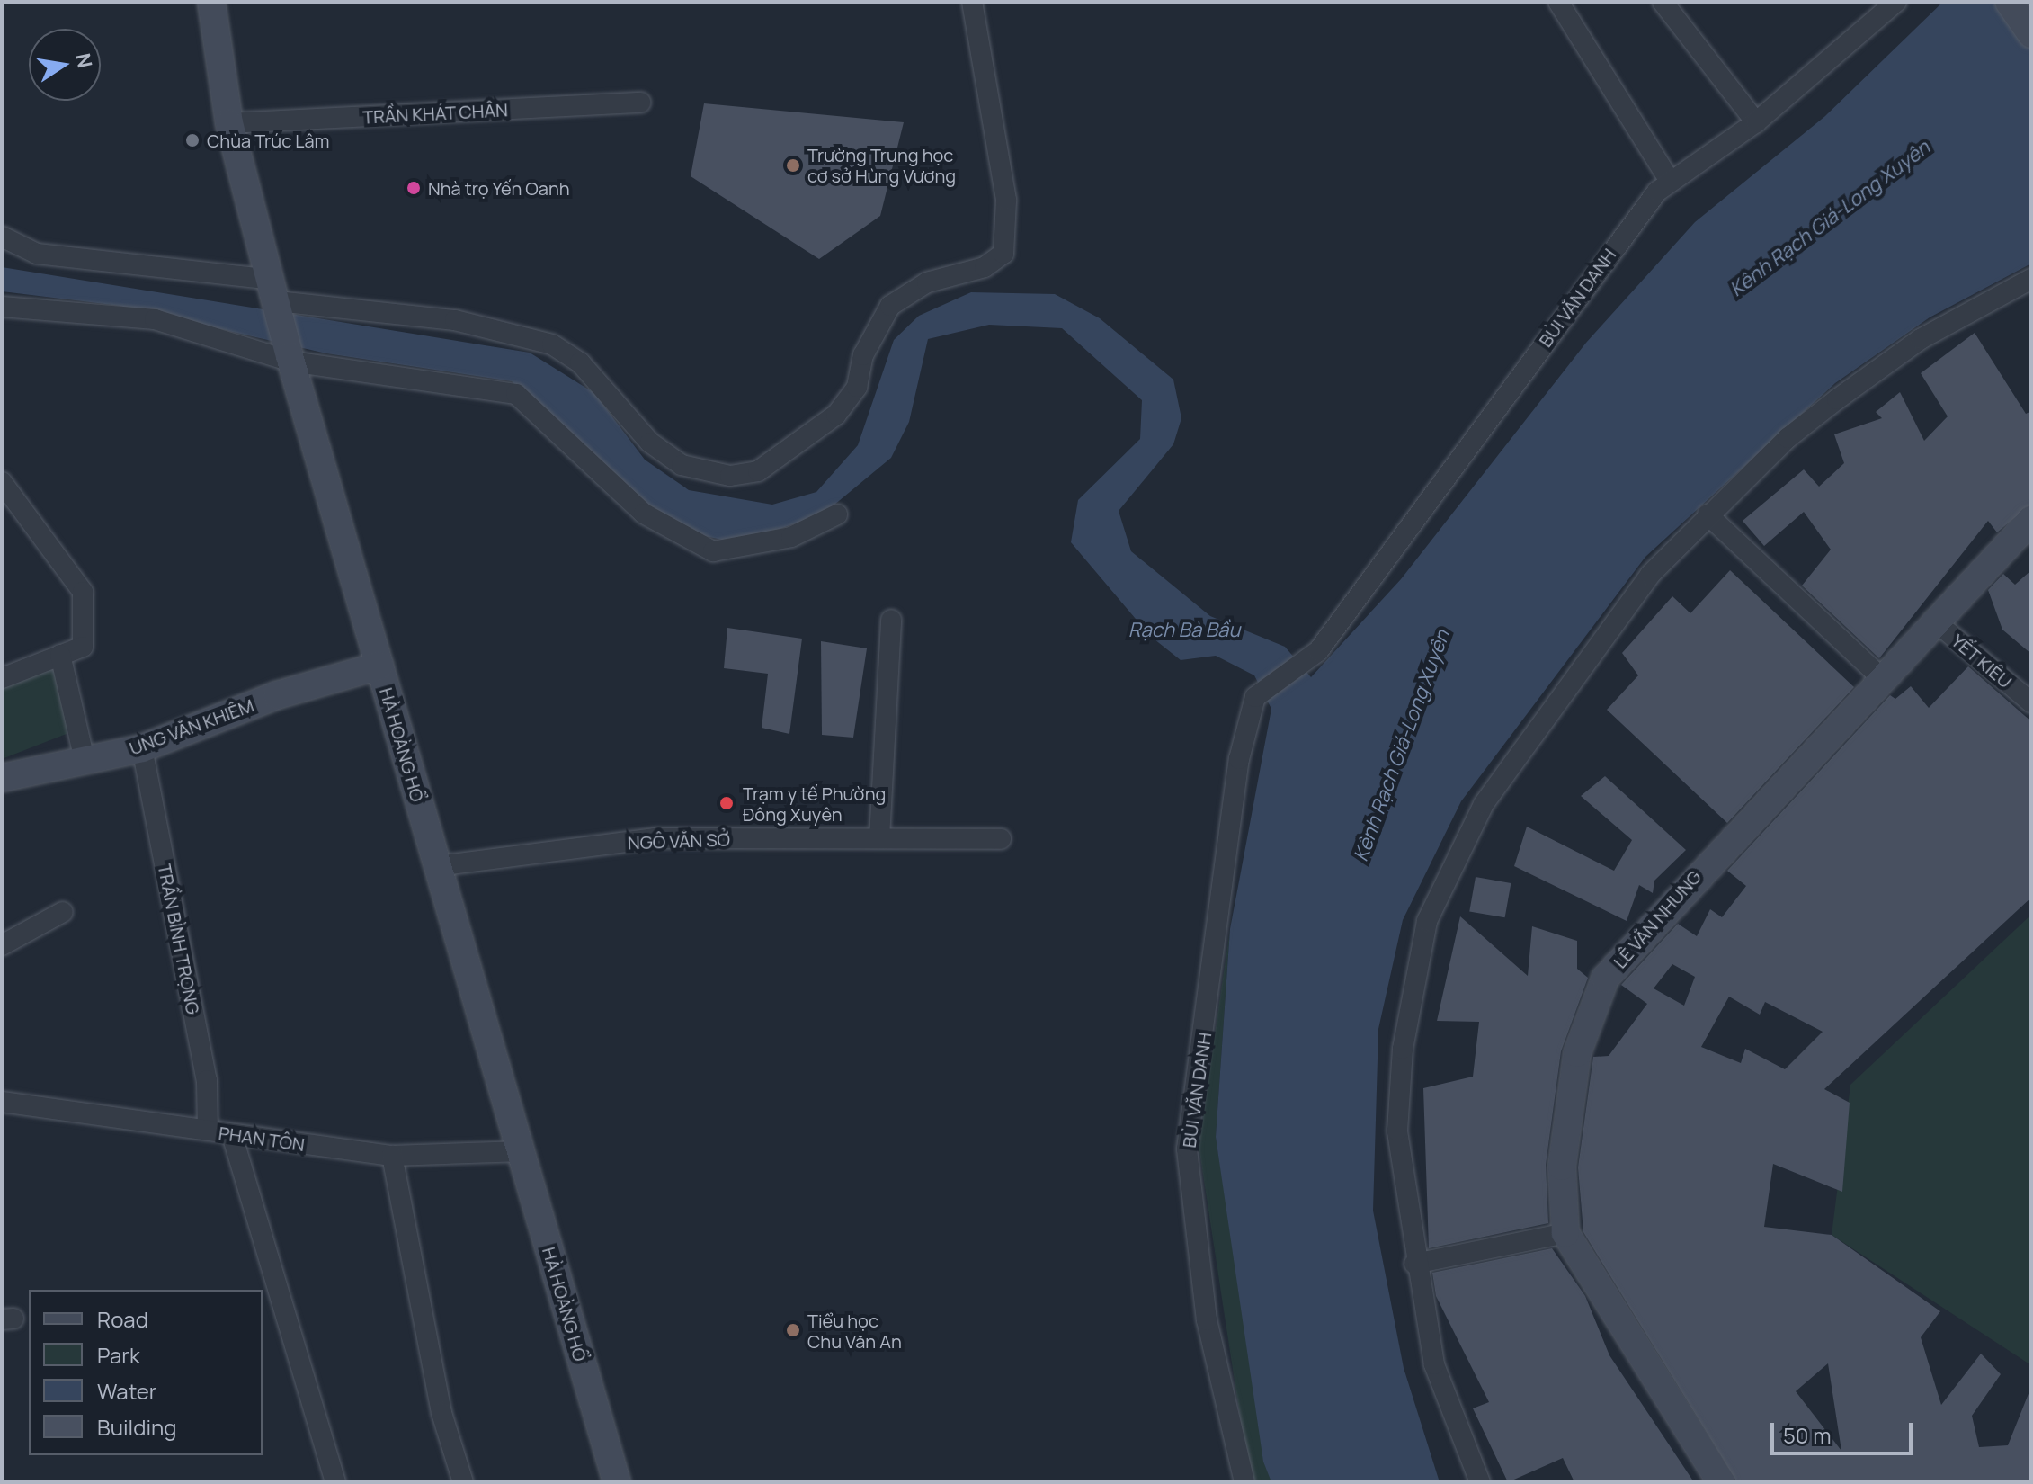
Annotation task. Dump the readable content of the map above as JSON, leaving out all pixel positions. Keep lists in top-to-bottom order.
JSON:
{
  "streets": {
    "street": [
      "TRẦN KHÁT CHÂN",
      "BÙI VĂN DANH",
      "YẾT KIÊU",
      "UNG VĂN KHIÊM",
      "HÀ HOÀNG HỔ",
      "NGÔ VĂN SỞ",
      "LÊ VĂN NHUNG",
      "TRẦN BÌNH TRỌNG",
      "PHAN TÔN"
    ]
  },
  "crossings": [
    ["TRẦN KHÁT CHÂN", "HÀ HOÀNG HỔ"],
    ["YẾT KIÊU", "LÊ VĂN NHUNG"],
    ["UNG VĂN KHIÊM", "HÀ HOÀNG HỔ"],
    ["UNG VĂN KHIÊM", "TRẦN BÌNH TRỌNG"],
    ["HÀ HOÀNG HỔ", "NGÔ VĂN SỞ"],
    ["HÀ HOÀNG HỔ", "PHAN TÔN"],
    ["TRẦN BÌNH TRỌNG", "PHAN TÔN"]
  ],
  "water": ["Kênh Rạch Giá-Long Xuyên", "Rạch Bà Bầu"],
  "places": [
    "Chùa Trúc Lâm",
    "Trường Trung học cơ sở Hùng Vương",
    "Nhà trọ Yến Oanh",
    "Trạm y tế Phường Đông Xuyên",
    "Tiểu học Chu Văn An"
  ],
  "legend": [
    "Road",
    "Park",
    "Water",
    "Building"
  ],
  "scale_bar": "50 m",
  "north": "right"
}
